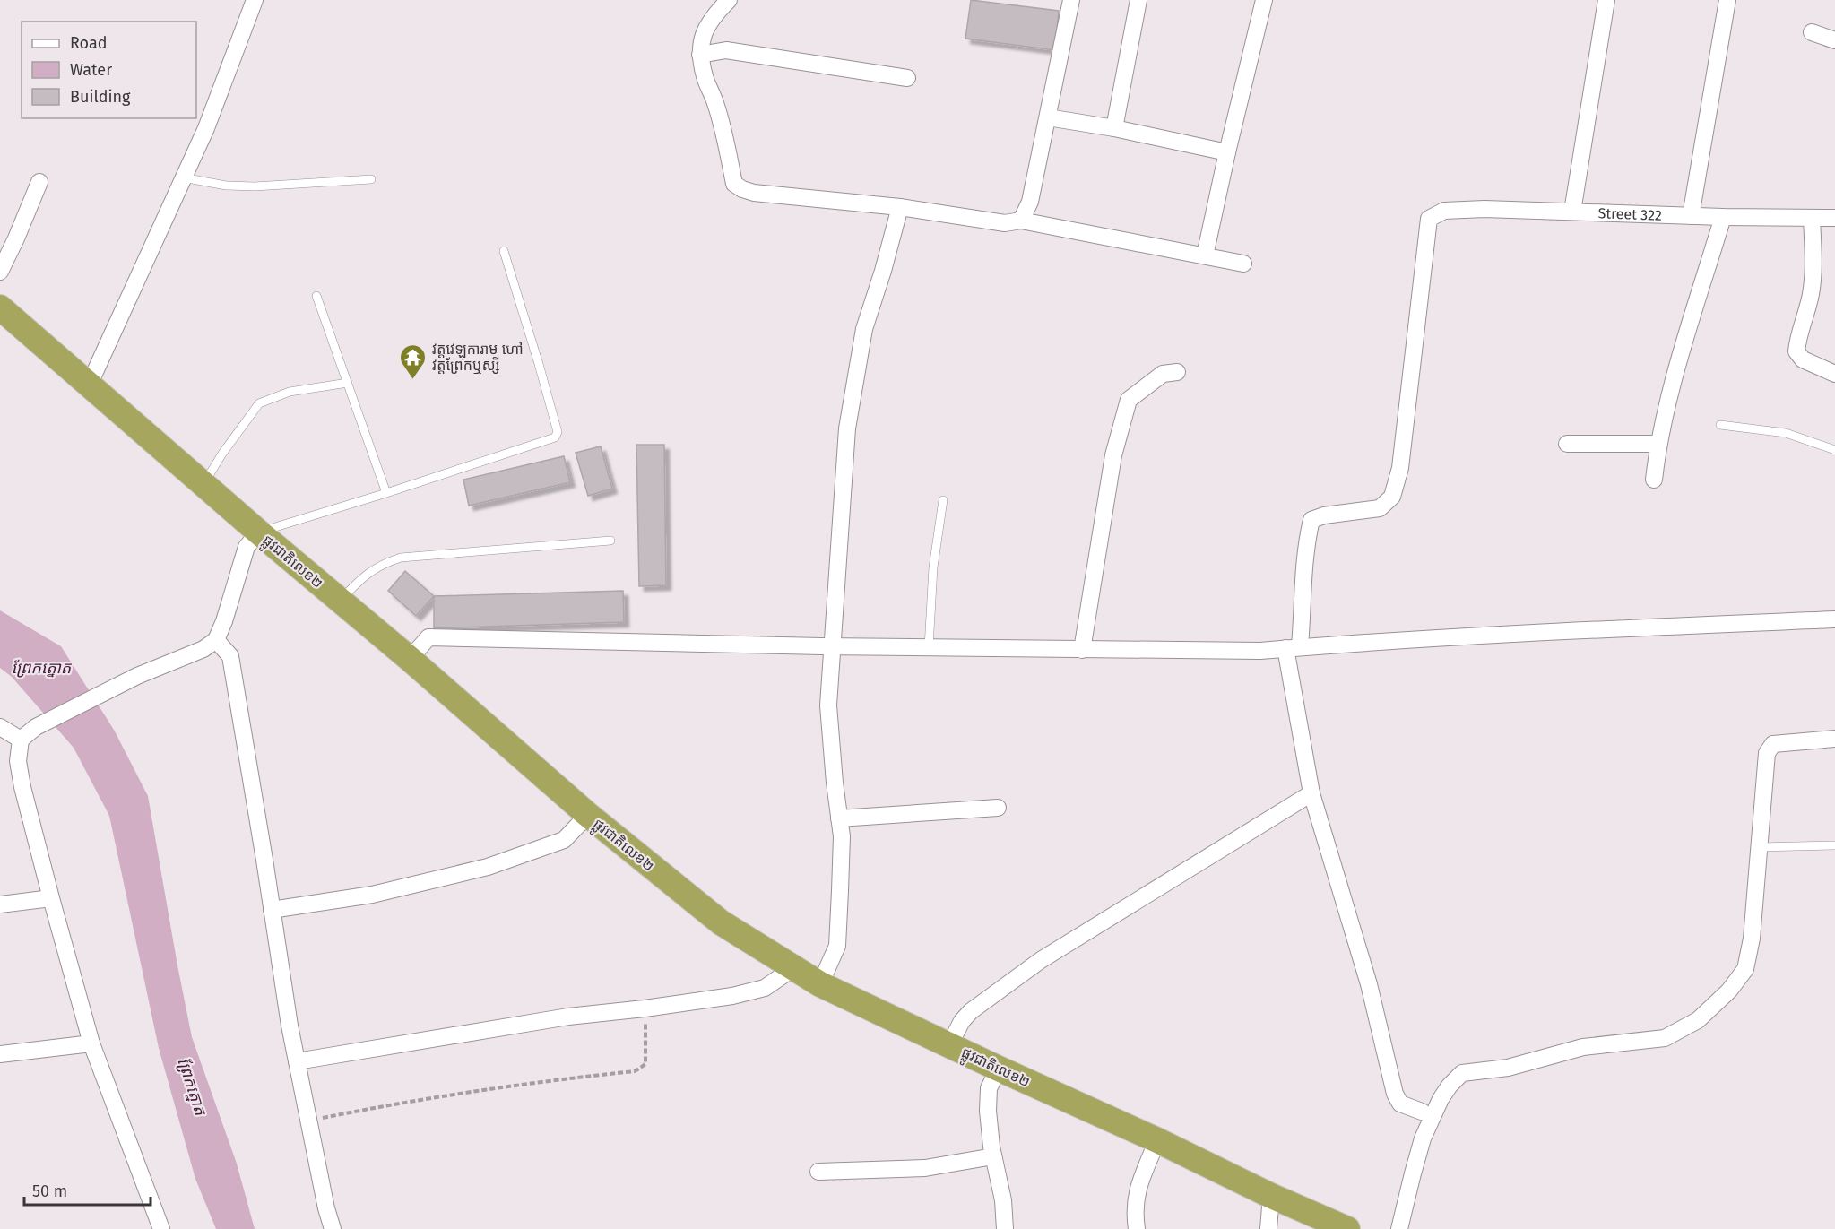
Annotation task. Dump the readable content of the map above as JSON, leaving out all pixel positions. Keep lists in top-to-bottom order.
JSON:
{
  "streets": {
    "highway": ["ផ្លូវជាតិលេខ២"],
    "street": ["Street 322"]
  },
  "water": ["ព្រែកត្នោត"],
  "places": {
    "temple": ["វត្តវេឡុការាម ហៅ វត្តព្រែកឬស្សី"]
  },
  "legend": ["Road", "Water", "Building"],
  "scale_bar": "50 m"
}
